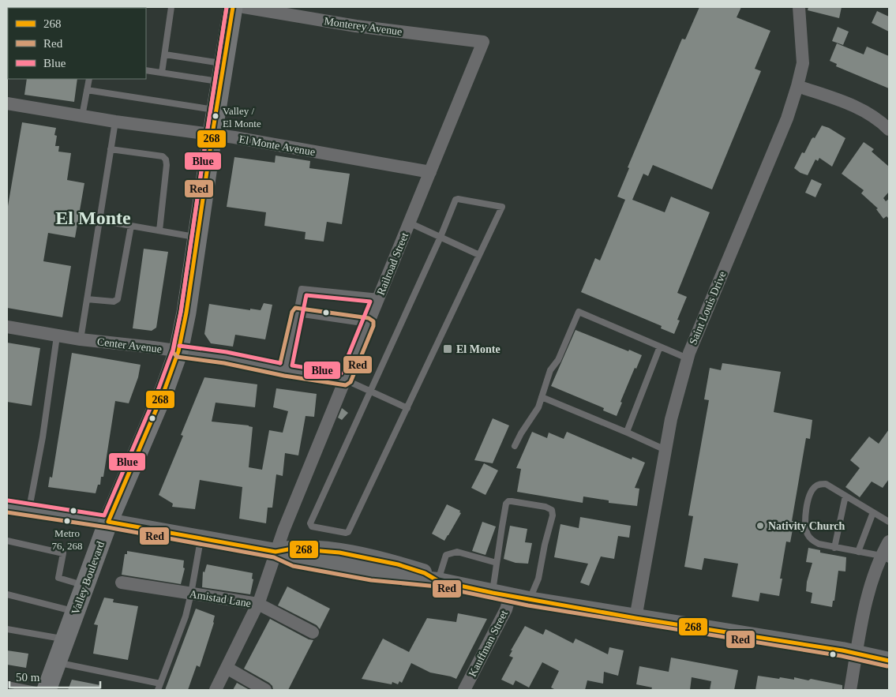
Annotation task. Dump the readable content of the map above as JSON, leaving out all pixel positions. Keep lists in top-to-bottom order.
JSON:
{
  "streets": {
    "main road": ["Valley Boulevard"],
    "street": [
      "Monterey Avenue",
      "El Monte Avenue",
      "Railroad Street",
      "Saint Louis Drive",
      "Center Avenue",
      "Amistad Lane",
      "Kauffman Street"
    ]
  },
  "crossings": [
    ["Monterey Avenue", "Railroad Street"],
    ["El Monte Avenue", "Railroad Street"],
    ["El Monte Avenue", "Valley Boulevard"],
    ["Railroad Street", "Center Avenue"],
    ["Railroad Street", "Amistad Lane"],
    ["Center Avenue", "Valley Boulevard"]
  ],
  "districts": ["El Monte"],
  "places": {
    "other": ["Valley / El Monte", "Metro 76, 268", "Nativity Church"],
    "transit": ["El Monte"]
  },
  "lines": ["transit line 268", "transit line Red", "transit line Blue"],
  "legend": ["268", "Red", "Blue"],
  "scale_bar": "50 m"
}
